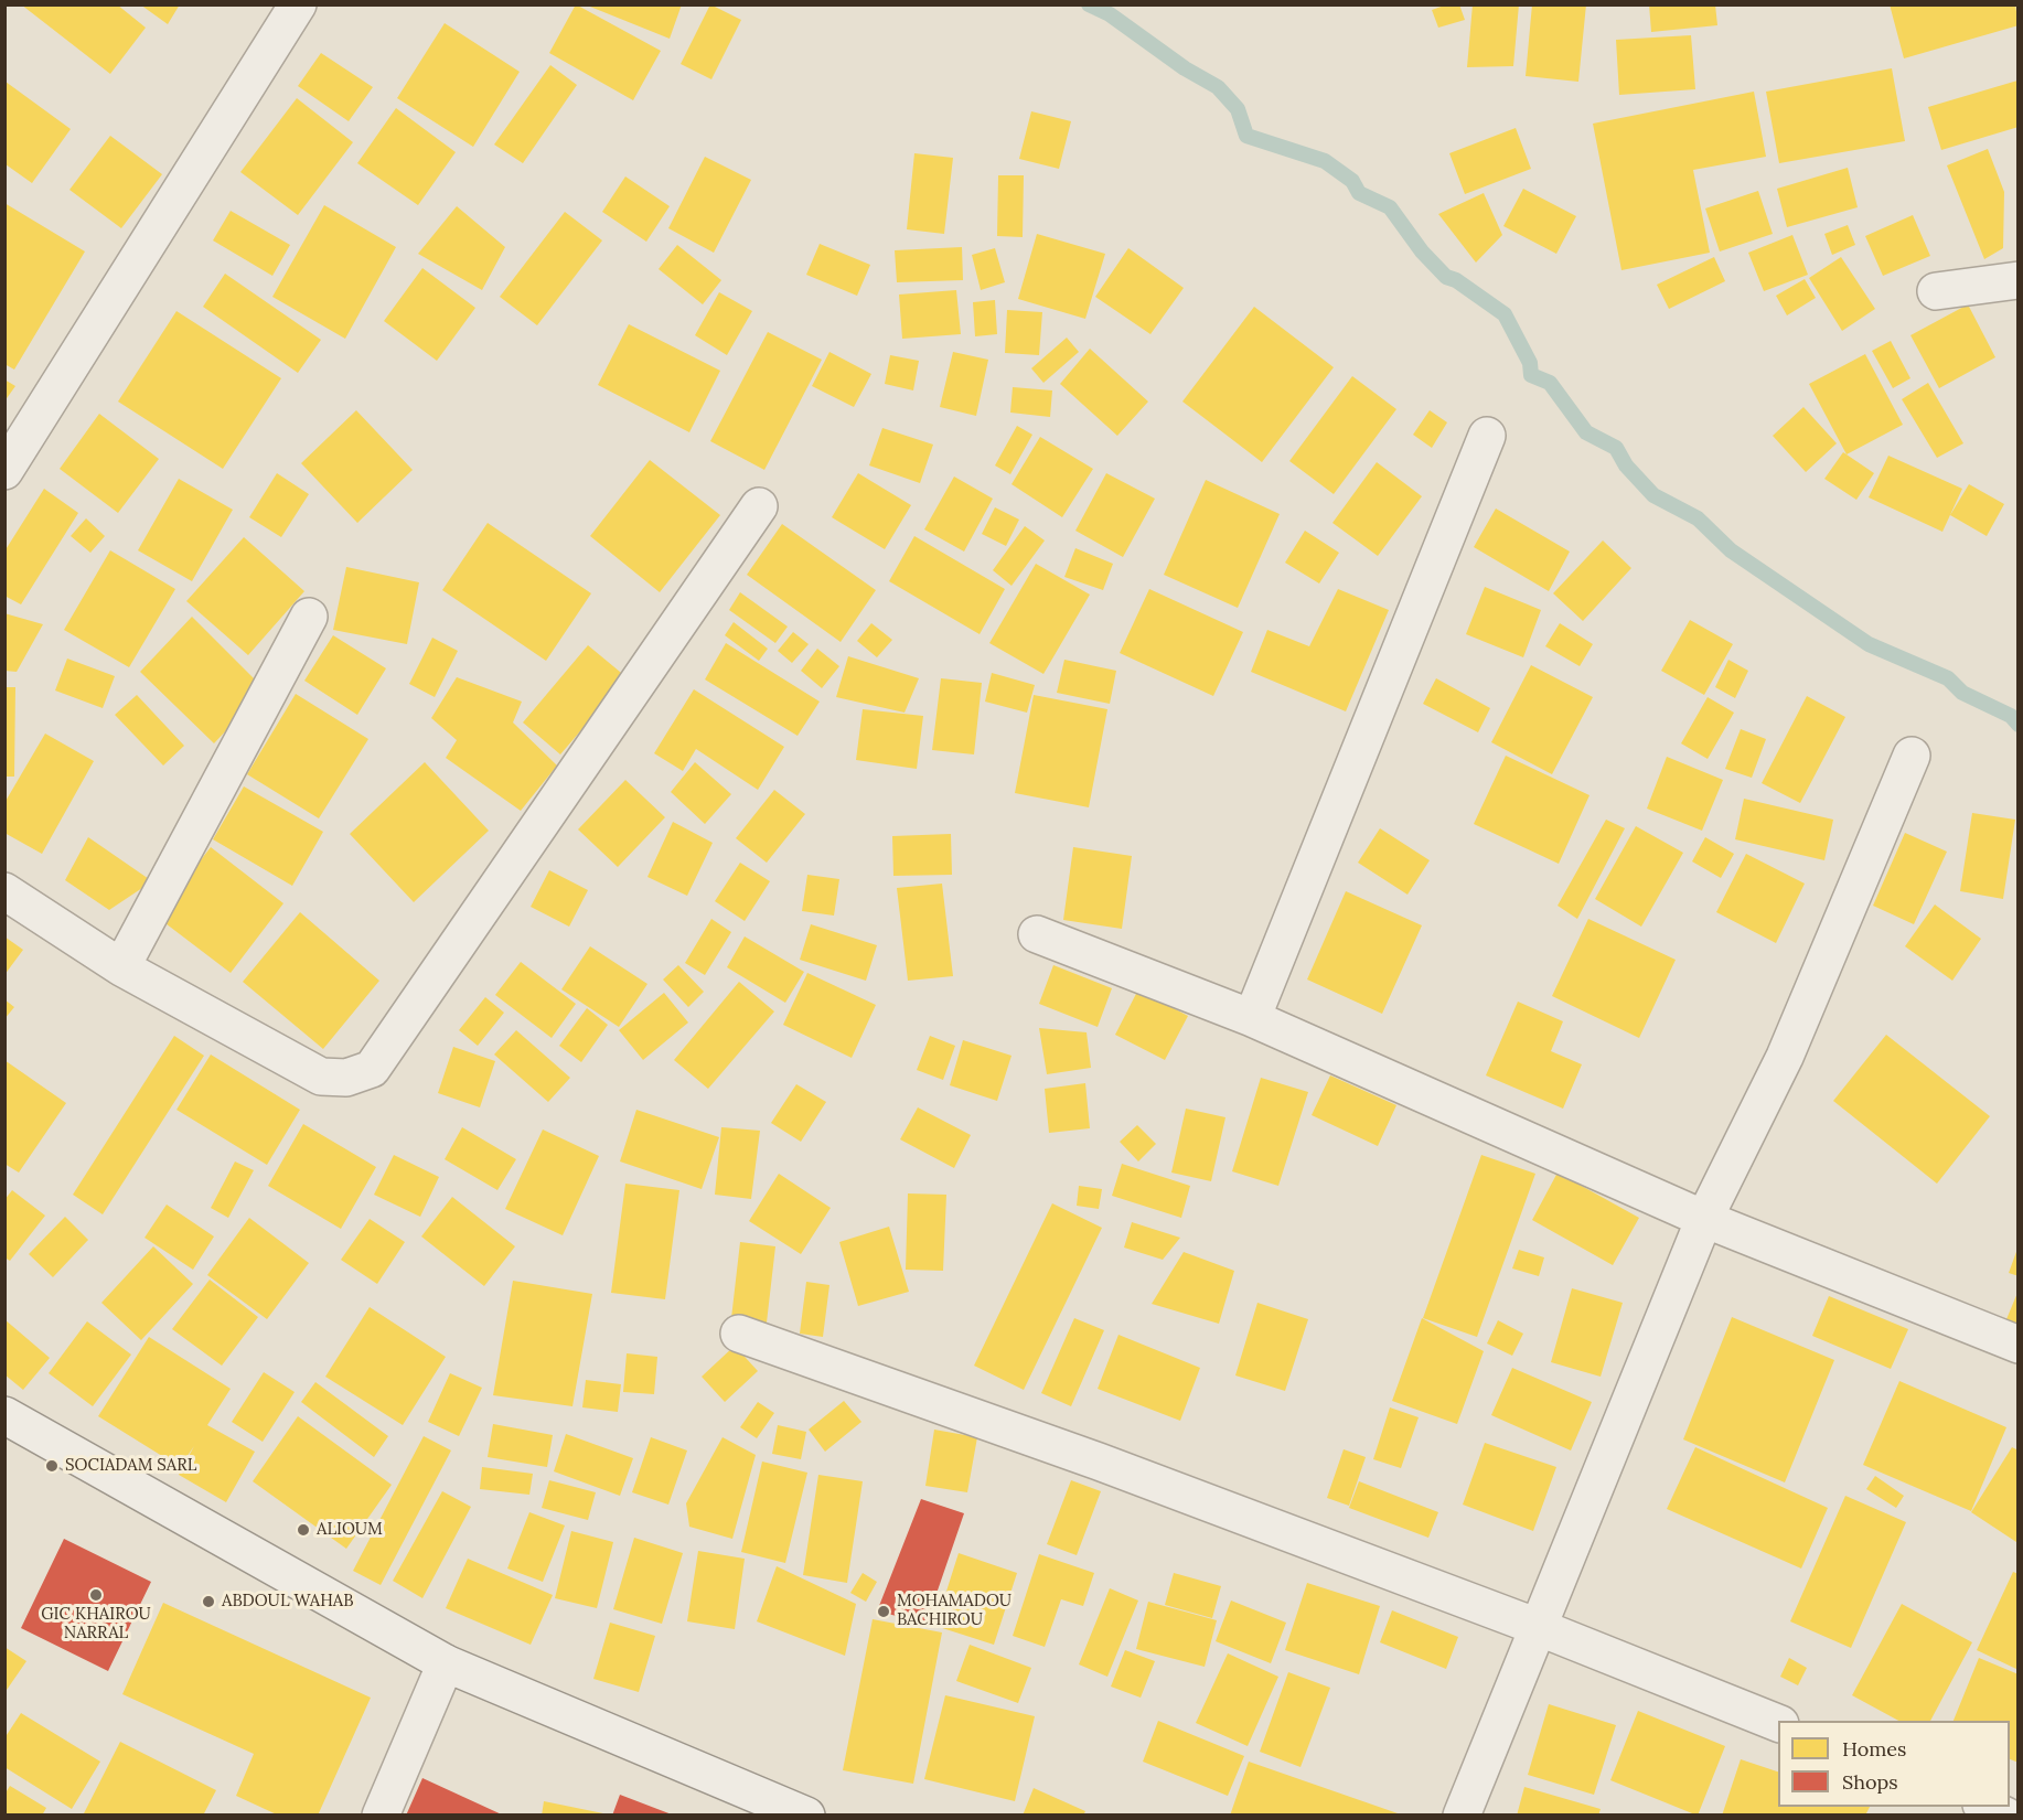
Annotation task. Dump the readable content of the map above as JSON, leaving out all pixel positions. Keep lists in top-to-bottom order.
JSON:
{
  "places": [
    "SOCIADAM SARL",
    "ALIOUM",
    "GIC KHAIROU NARRAL",
    "ABDOUL WAHAB",
    "MOHAMADOU BACHIROU"
  ],
  "legend": ["Homes", "Shops"]
}
